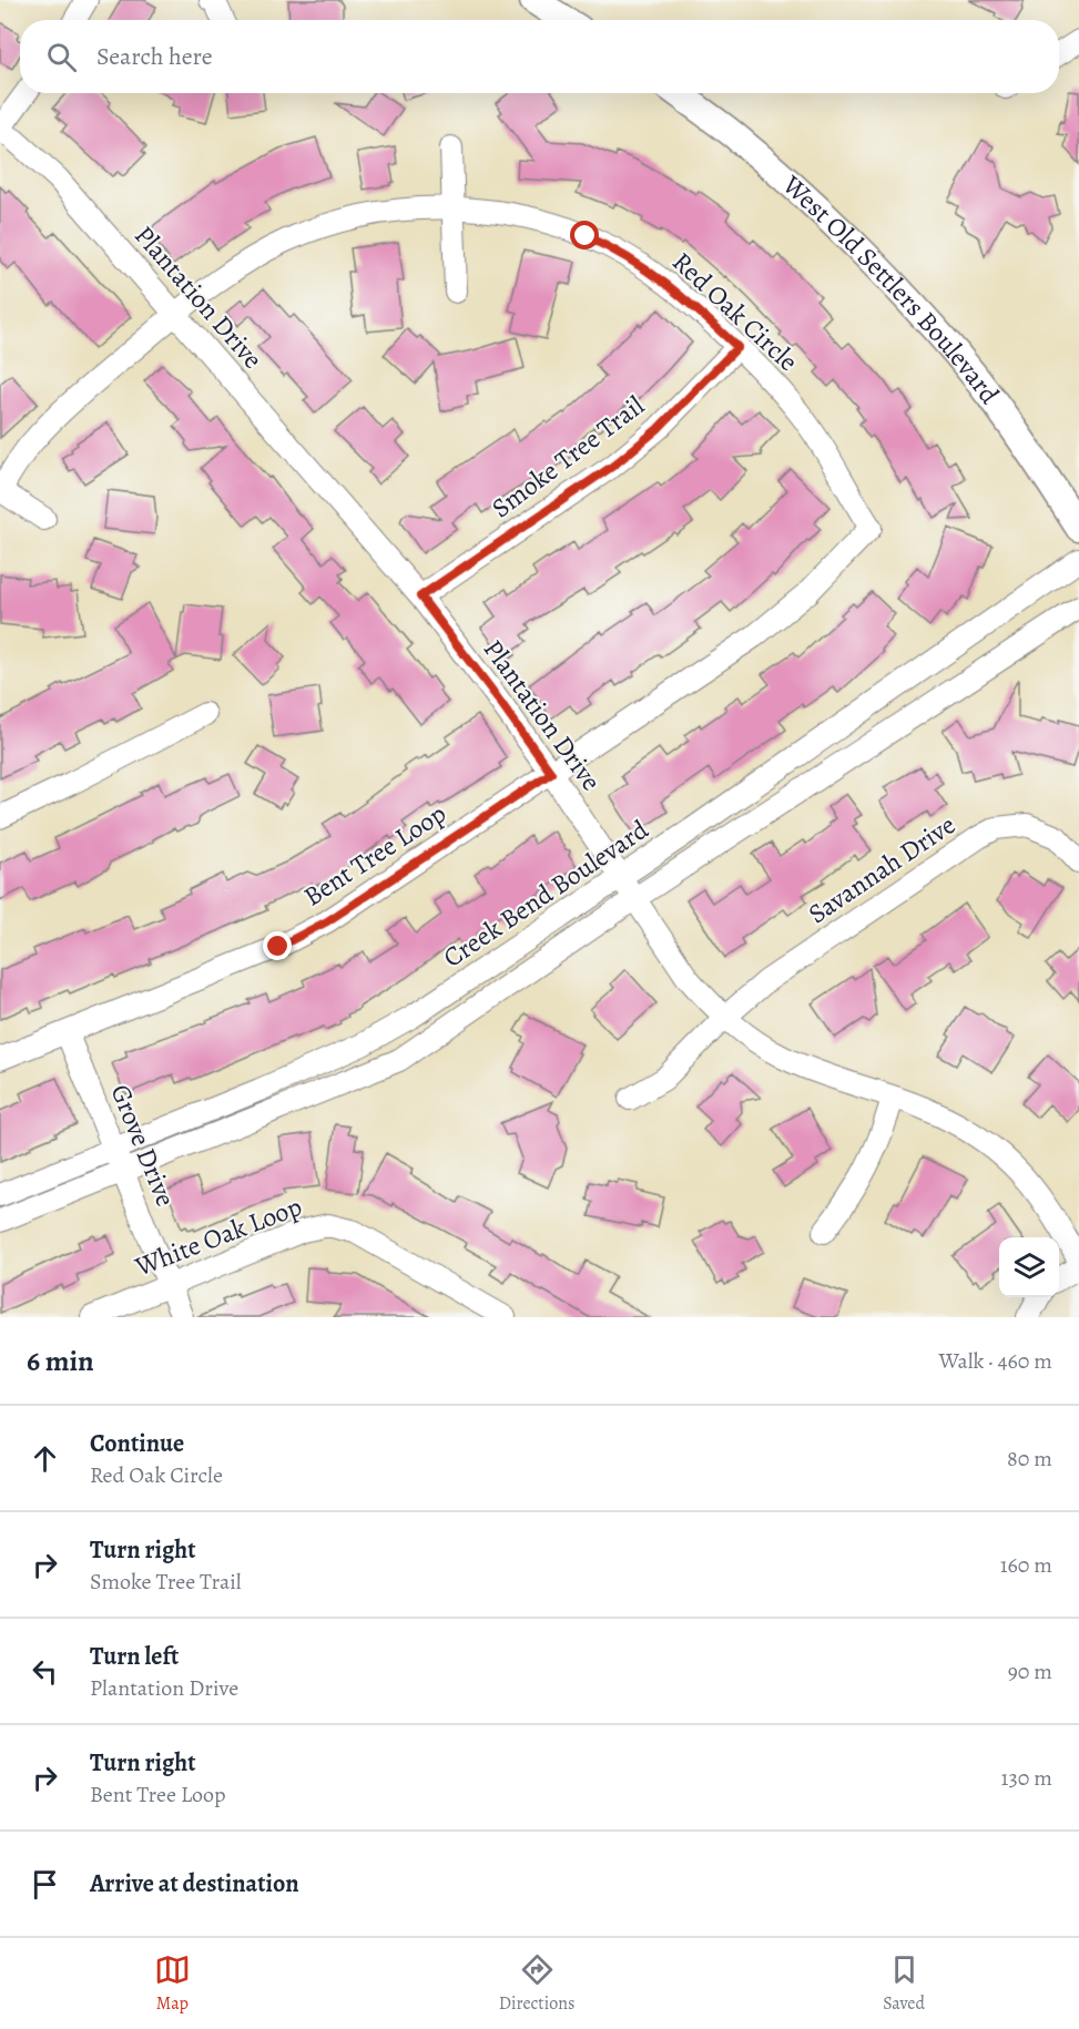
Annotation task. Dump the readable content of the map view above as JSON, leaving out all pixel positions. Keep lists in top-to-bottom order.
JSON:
{
  "streets": {
    "main road": ["West Old Settlers Boulevard"],
    "street": [
      "Plantation Drive",
      "Red Oak Circle",
      "Smoke Tree Trail",
      "Bent Tree Loop",
      "Savannah Drive",
      "Creek Bend Boulevard",
      "Grove Drive",
      "White Oak Loop"
    ]
  },
  "crossings": [
    ["Plantation Drive", "Red Oak Circle"],
    ["Plantation Drive", "Smoke Tree Trail"],
    ["Plantation Drive", "Bent Tree Loop"],
    ["Plantation Drive", "Savannah Drive"],
    ["Plantation Drive", "Creek Bend Boulevard"],
    ["Red Oak Circle", "Smoke Tree Trail"],
    ["Red Oak Circle", "Bent Tree Loop"],
    ["Bent Tree Loop", "Grove Drive"],
    ["Creek Bend Boulevard", "Grove Drive"],
    ["Grove Drive", "White Oak Loop"]
  ],
  "page": {
    "search": "Search here",
    "heading": ["6 min", "Walk · 460 m"],
    "list": [
      ["Continue", "Red Oak Circle", "80 m"],
      ["Turn right", "Smoke Tree Trail", "160 m"],
      ["Turn left", "Plantation Drive", "90 m"],
      ["Turn right", "Bent Tree Loop", "130 m"],
      "Arrive at destination"
    ],
    "nav": ["Map", "Directions", "Saved"]
  }
}
